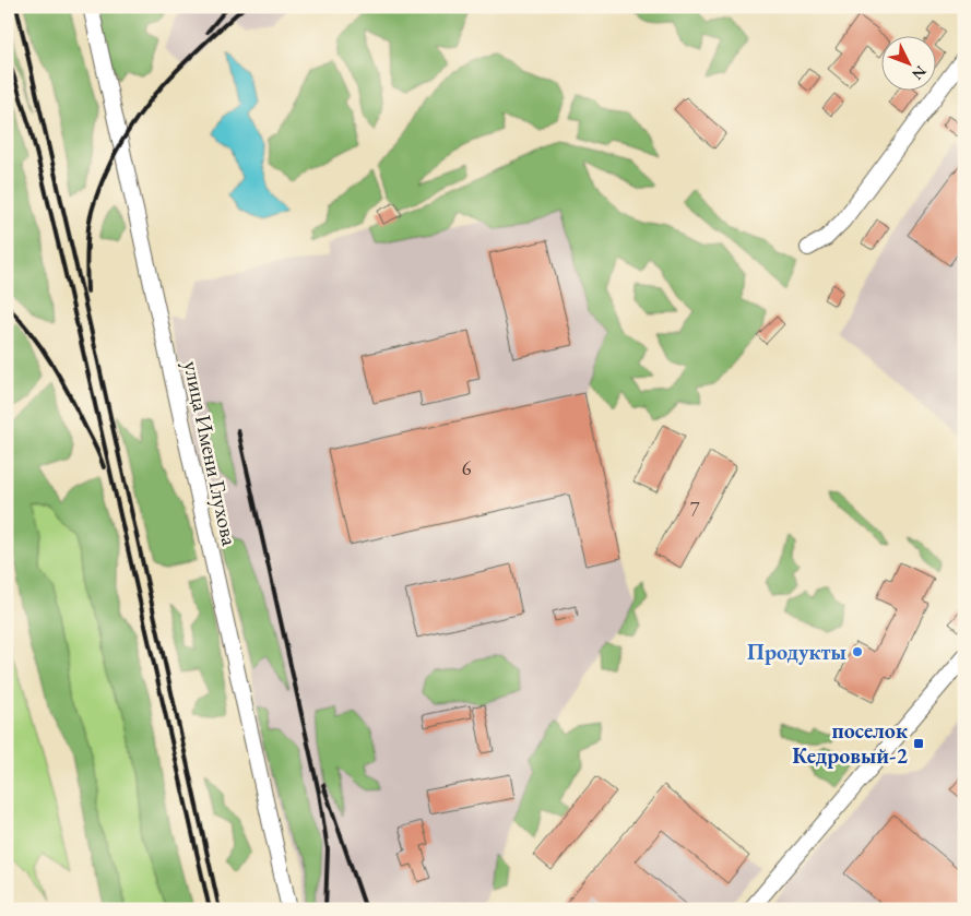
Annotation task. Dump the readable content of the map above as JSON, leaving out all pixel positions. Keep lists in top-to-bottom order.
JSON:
{
  "streets": {
    "street": ["улица Имени Глухова"]
  },
  "places": {
    "other": ["Продукты"],
    "transit": ["поселок Кедровый-2"]
  },
  "house_numbers": ["6", "7"],
  "north": "bottom right"
}
